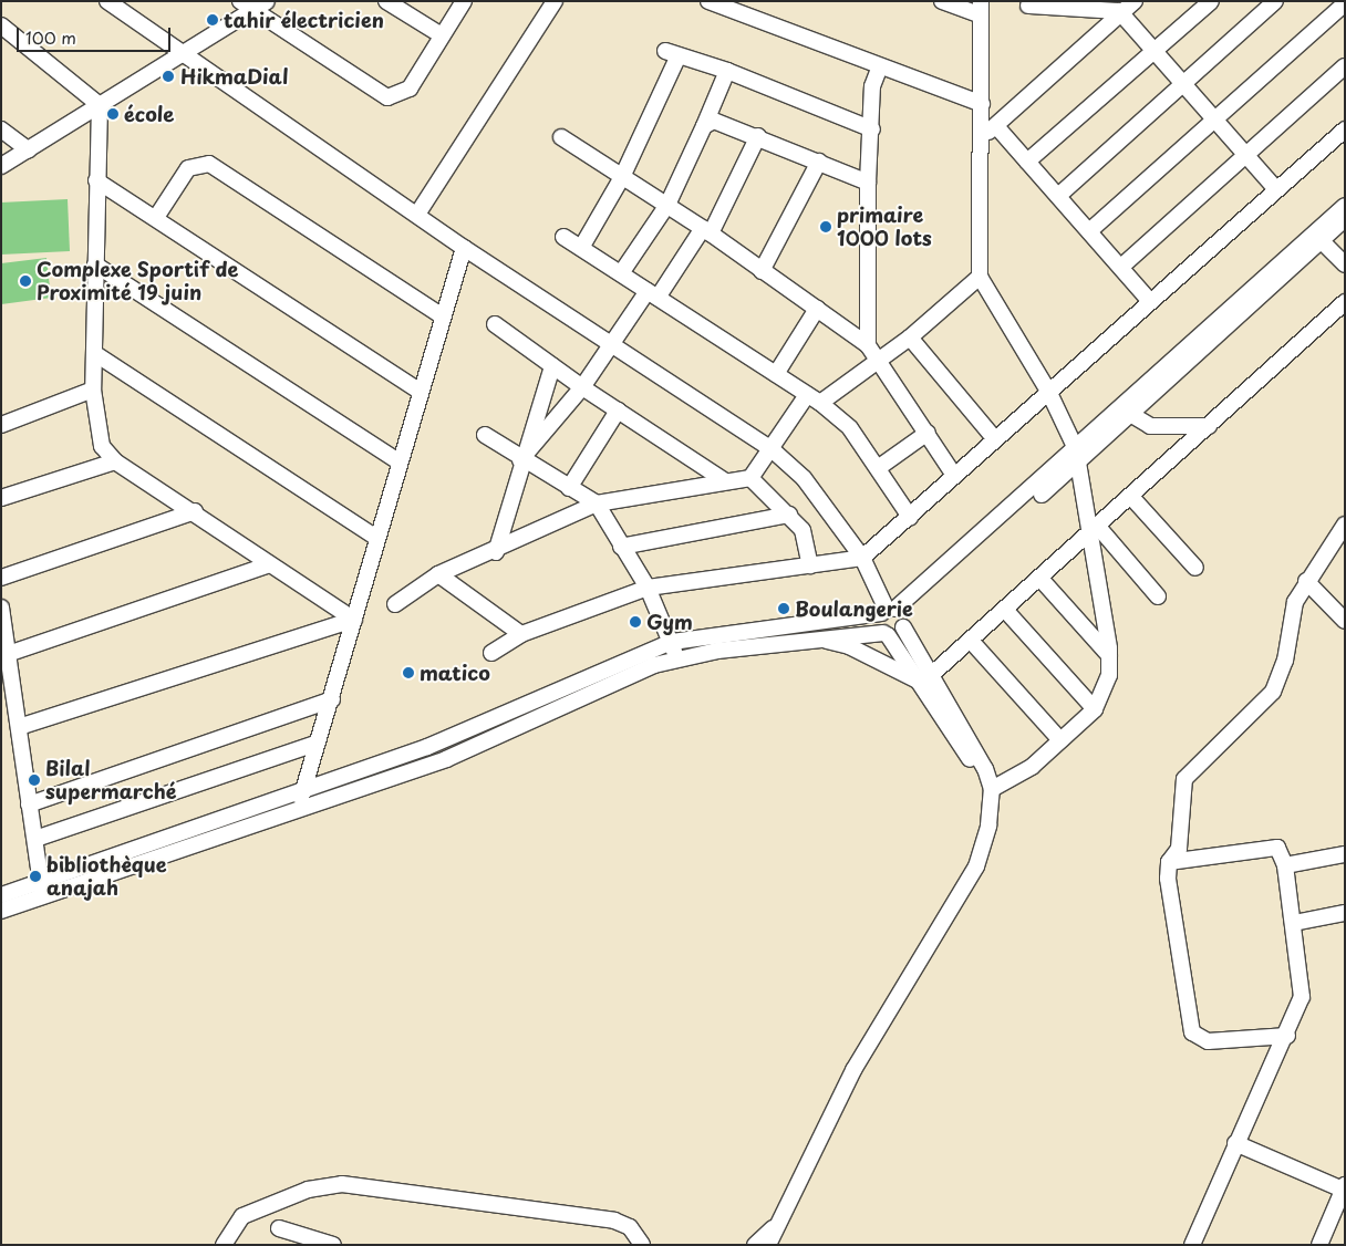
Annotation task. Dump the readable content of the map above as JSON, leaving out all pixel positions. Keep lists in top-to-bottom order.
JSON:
{
  "places": [
    "tahir électricien",
    "HikmaDial",
    "école",
    "primaire 1000 lots",
    "Complexe Sportif de Proximité 19 juin",
    "Boulangerie",
    "Gym",
    "matico",
    "Bilal supermarché",
    "bibliothèque anajah"
  ],
  "scale_bar": "100 m"
}
